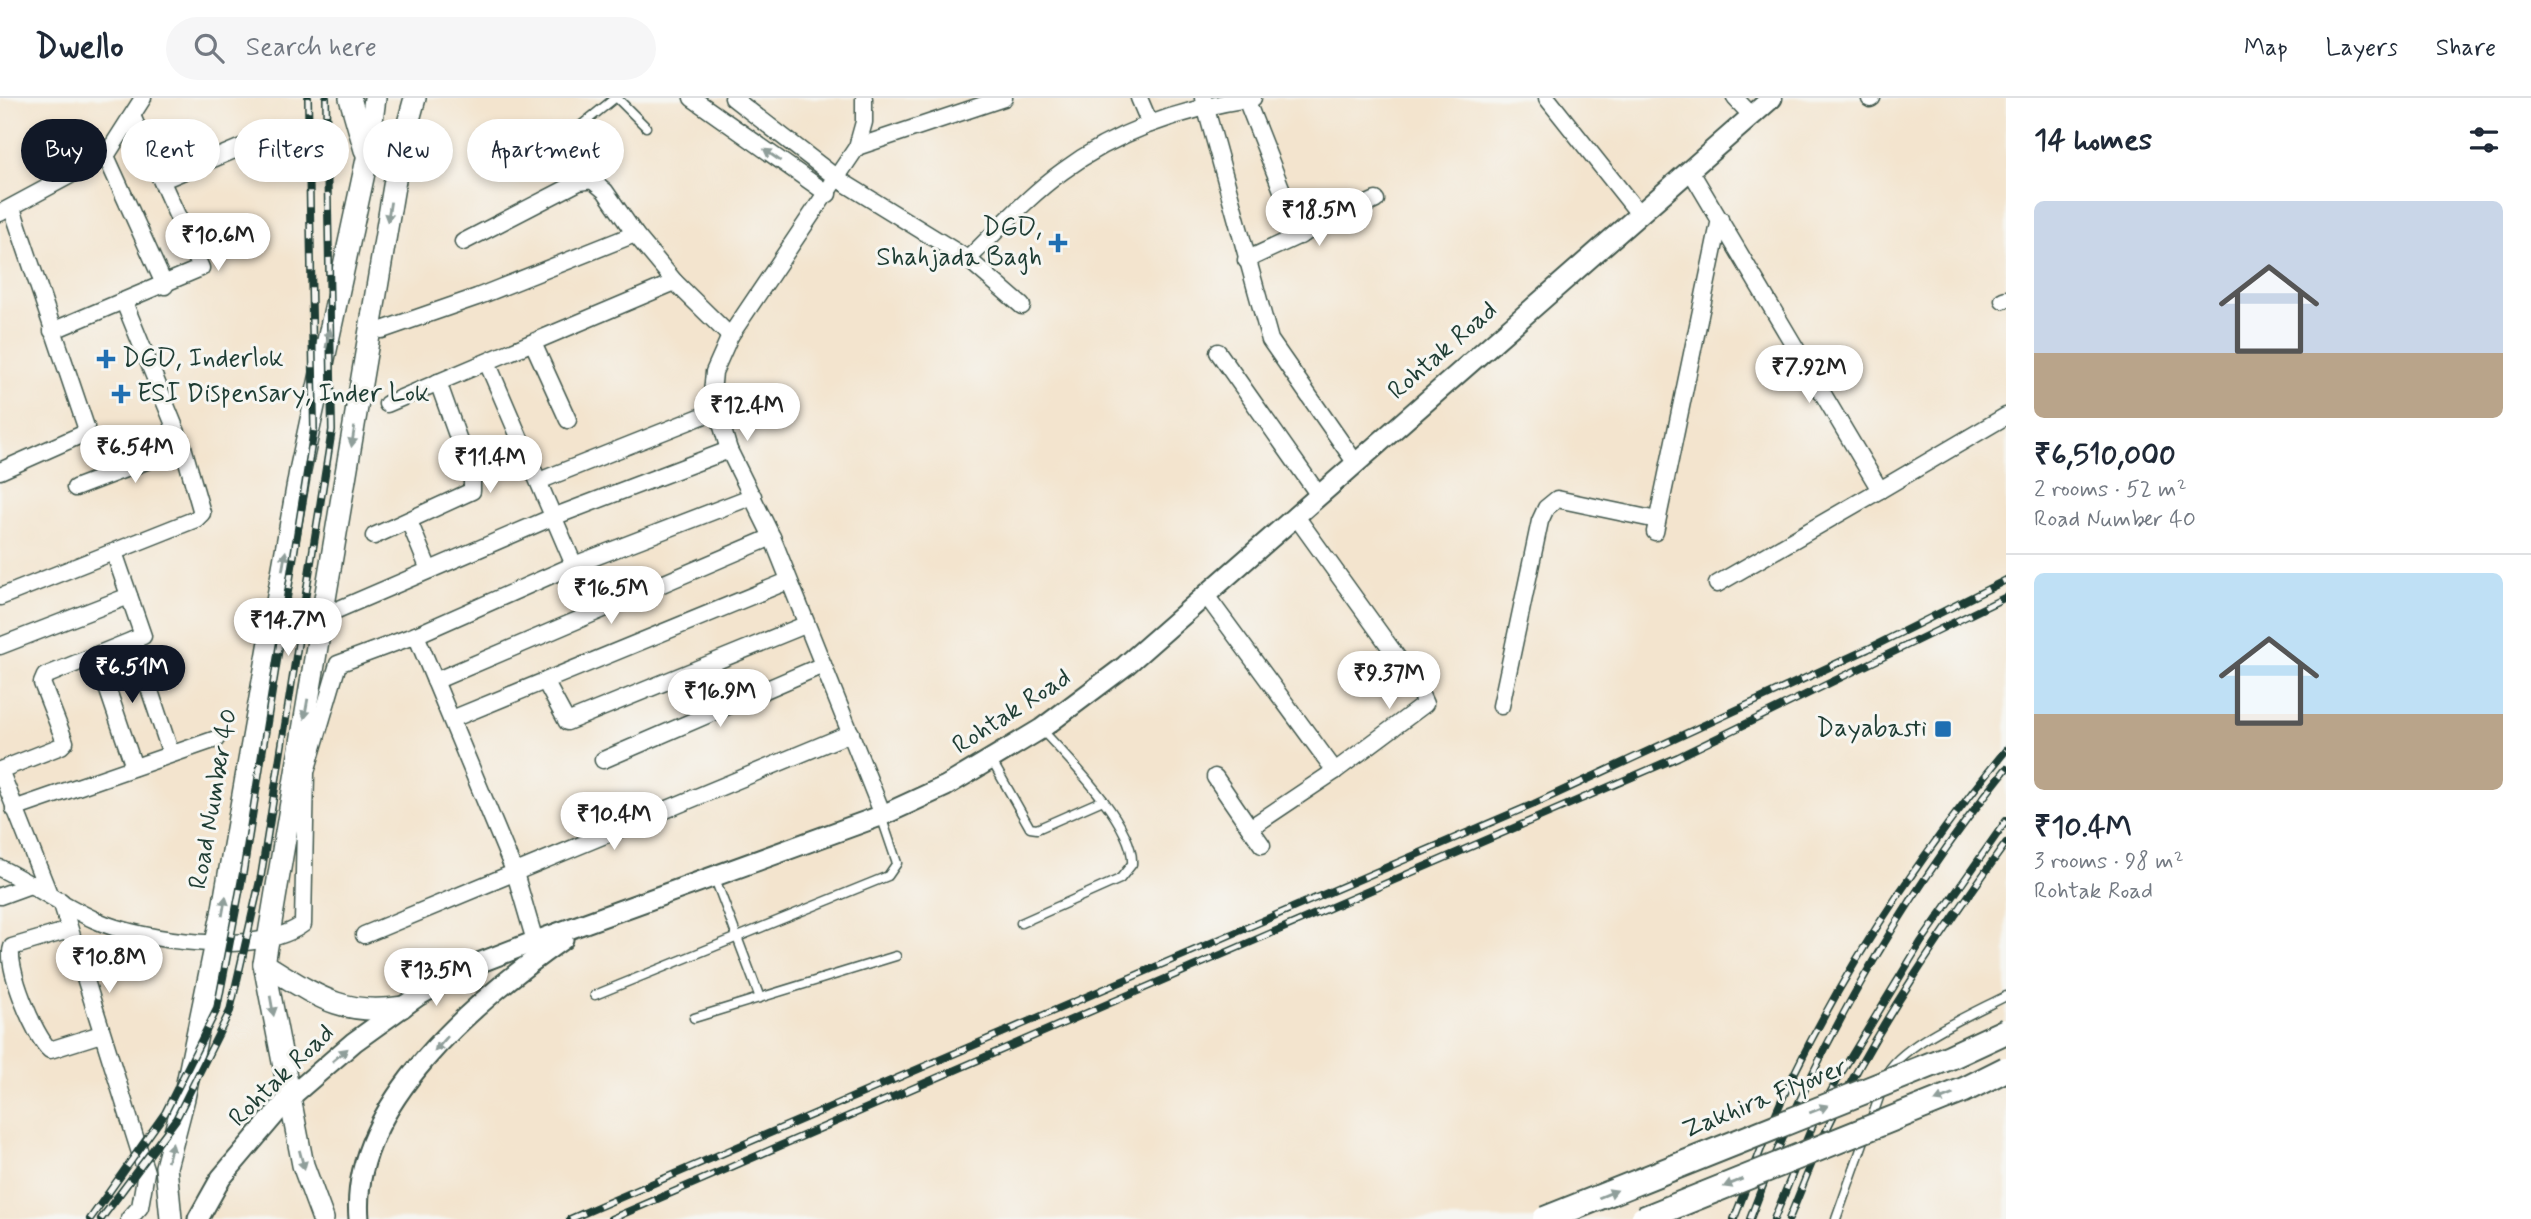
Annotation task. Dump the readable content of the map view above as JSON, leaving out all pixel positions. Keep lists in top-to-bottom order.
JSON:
{
  "streets": {
    "main road": ["Road Number 40", "Zakhira Flyover"],
    "street": ["Rohtak Road"]
  },
  "places": {
    "health": ["DGD, Shahjada Bagh", "DGD, Inderlok", "ESI Dispensary, Inder Lok"],
    "transit": ["Dayabasti"]
  },
  "page": {
    "header": "Dwello",
    "search": "Search here",
    "nav": ["Map", "Layers", "Share"],
    "heading": "14 homes",
    "chip": [
      "Buy",
      "Rent",
      "Filters",
      "New",
      "Apartment"
    ],
    "list": [
      {
        "name": "₹6,510,000",
        "note": "2 rooms · 52 m² · Road Number 40"
      },
      {
        "name": "₹10.4M",
        "note": "3 rooms · 98 m² · Rohtak Road"
      }
    ],
    "price": [
      "₹18.5M",
      "₹10.6M",
      "₹7.92M",
      "₹12.4M",
      "₹6.54M",
      "₹11.4M",
      "₹16.5M",
      "₹14.7M",
      "₹6.51M",
      "₹9.37M",
      "₹16.9M",
      "₹10.4M",
      "₹10.8M",
      "₹13.5M"
    ]
  }
}
